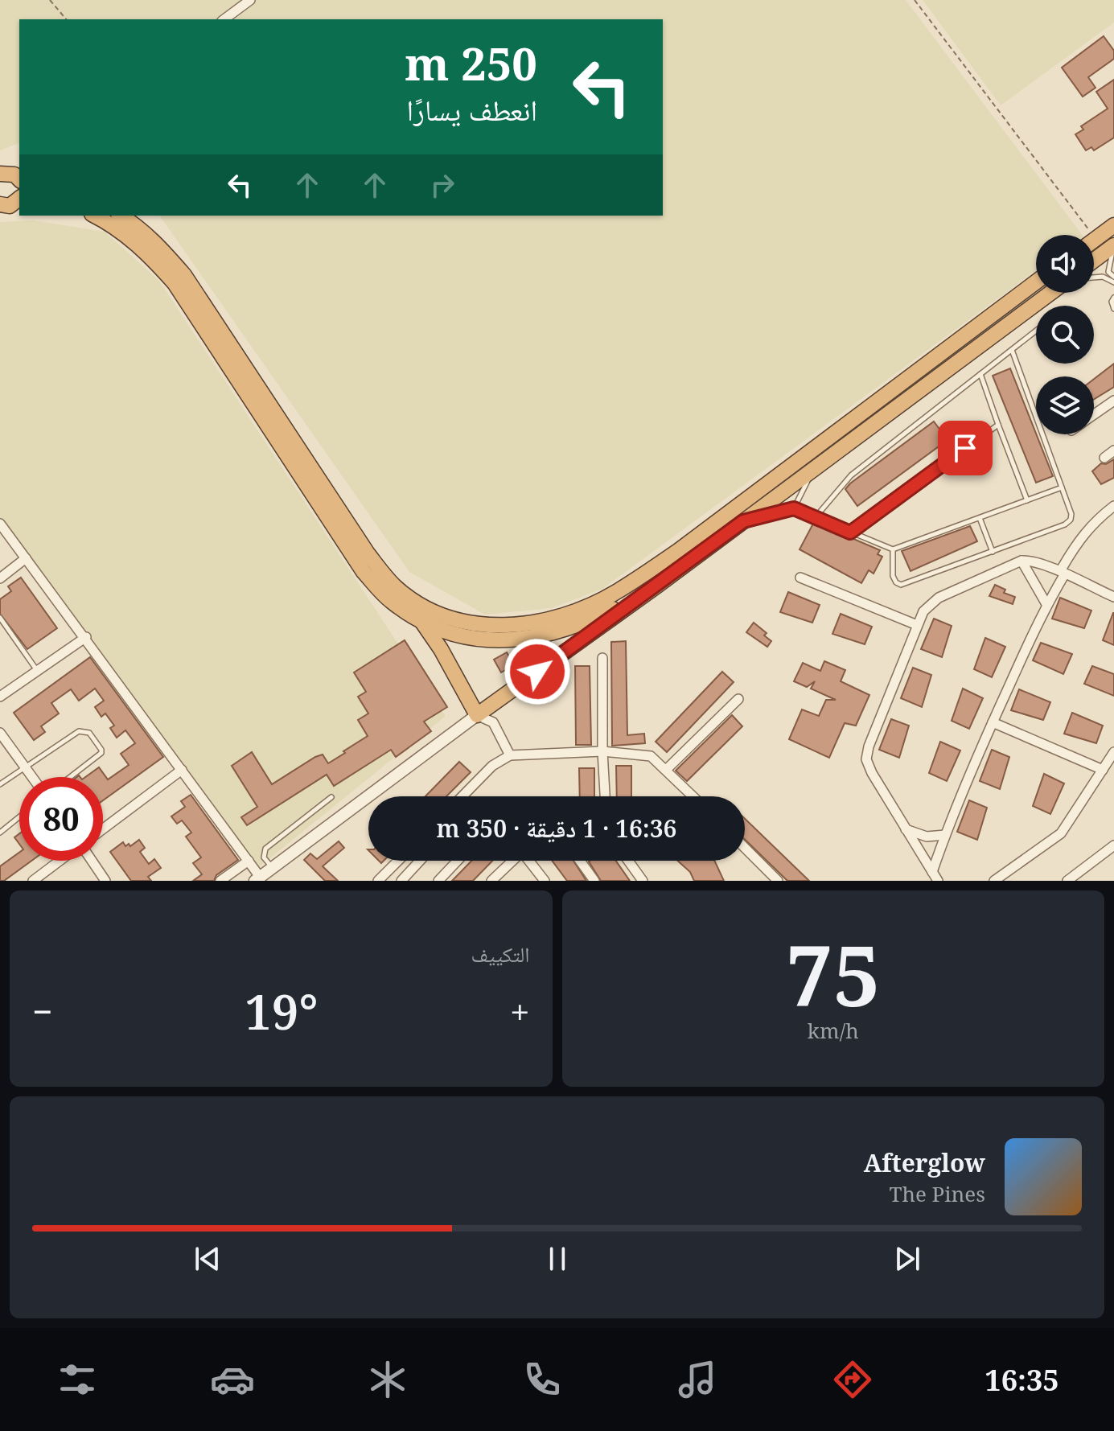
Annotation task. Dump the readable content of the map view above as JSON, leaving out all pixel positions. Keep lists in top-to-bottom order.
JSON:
{
  "page": {
    "turn": ["250 m", "انعطف يسارًا"],
    "limit": "80",
    "trip": "16:36 · 1 دقيقة · 350 m",
    "tile": [
      ["75", "km/h"],
      "التكييف"
    ],
    "heat": ["−", "19°", "+"],
    "song": ["Afterglow", "The Pines"],
    "tabs": "16:35"
  }
}
